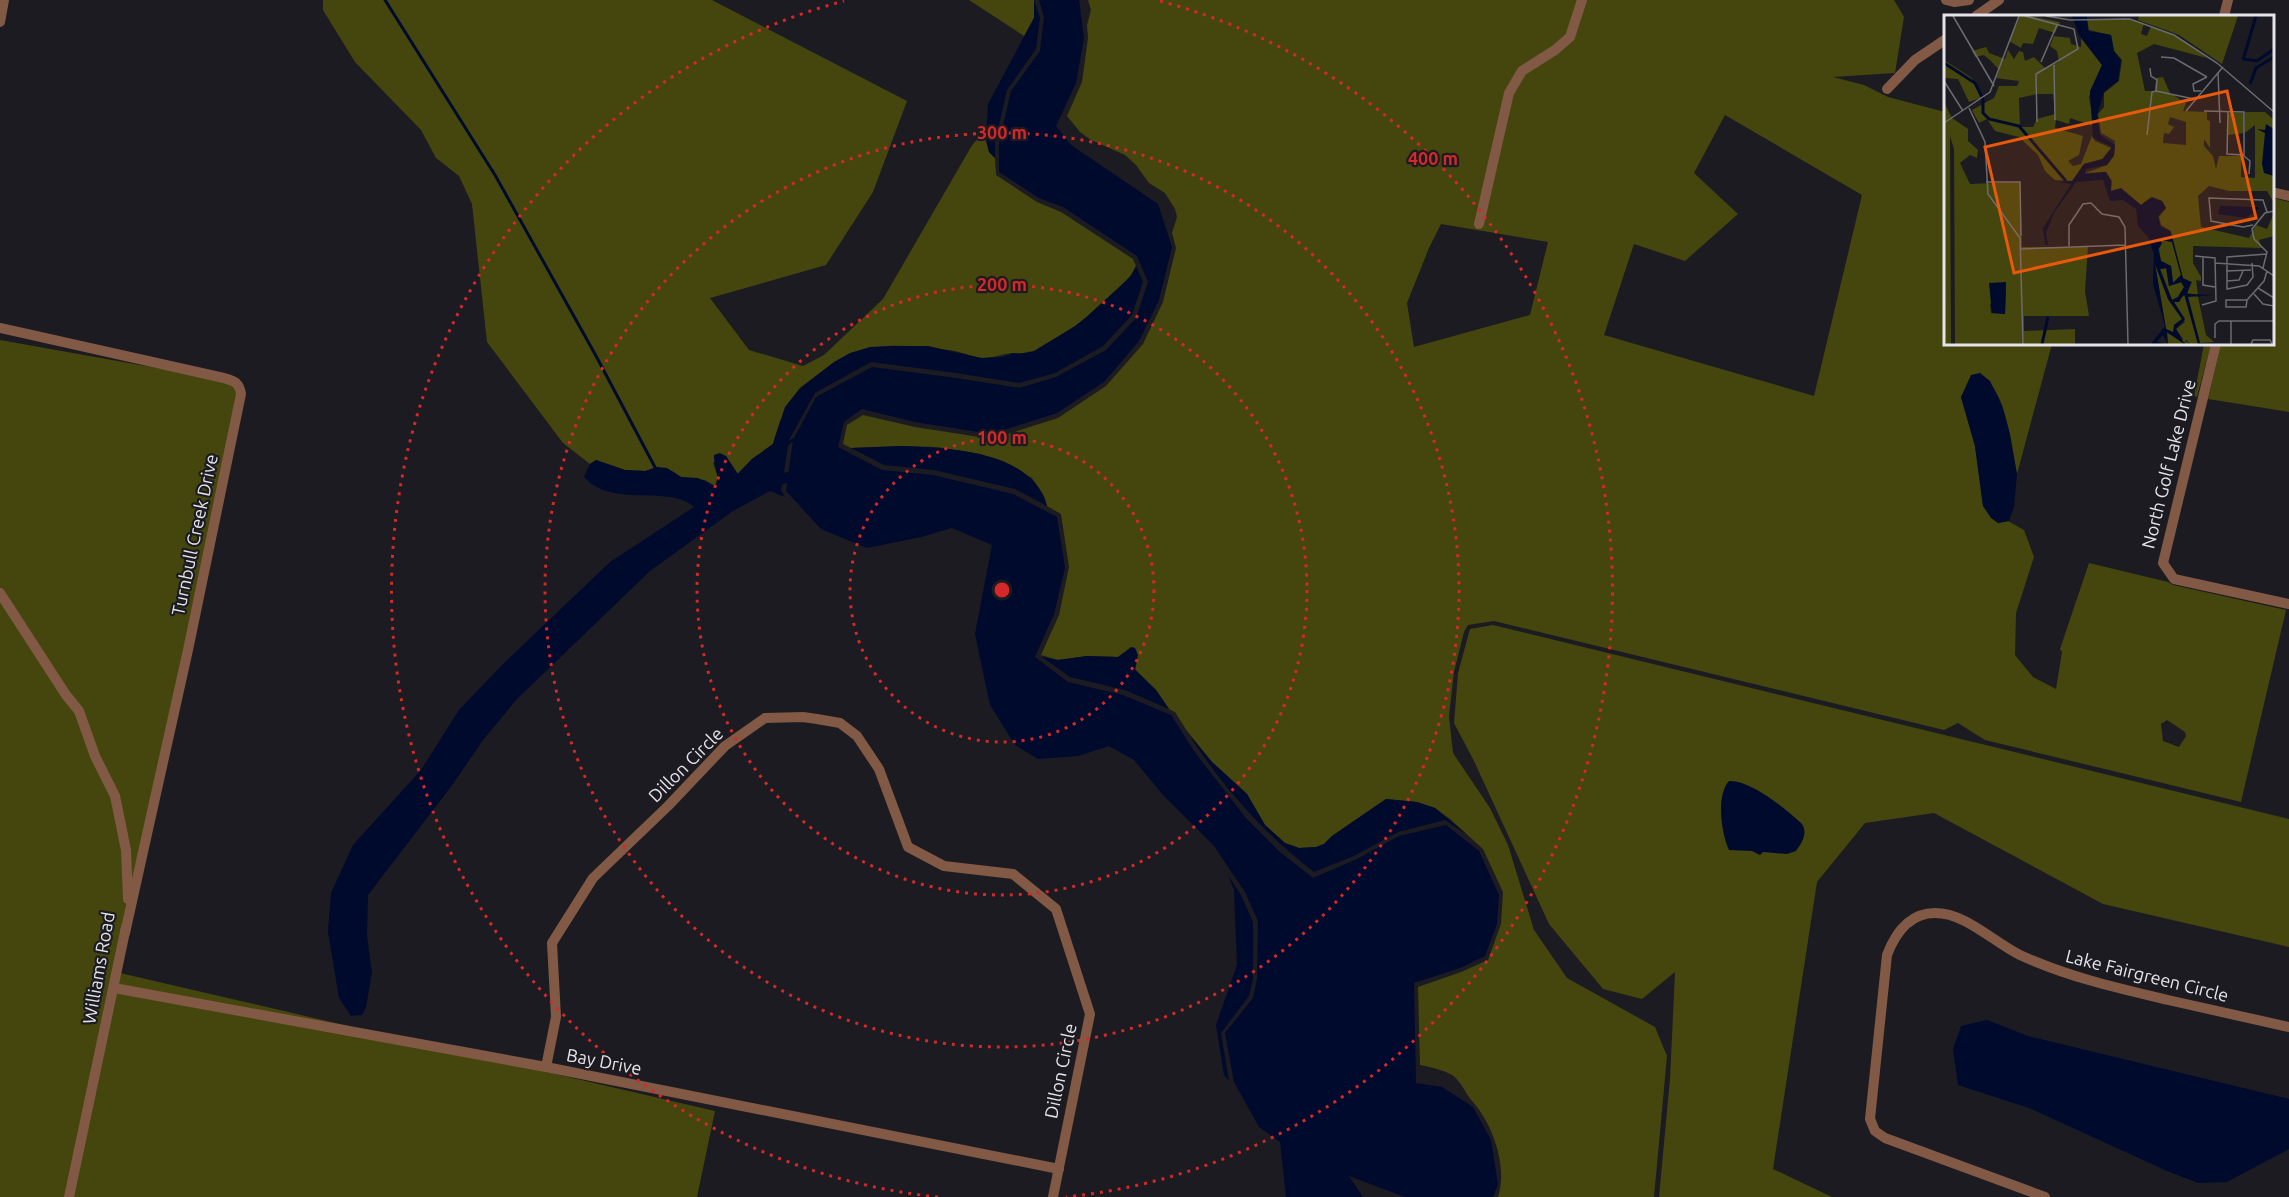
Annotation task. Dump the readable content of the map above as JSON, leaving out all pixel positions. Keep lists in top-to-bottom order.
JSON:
{
  "streets": {
    "street": [
      "North Golf Lake Drive",
      "Turnbull Creek Drive",
      "Dillon Circle",
      "Williams Road",
      "Lake Fairgreen Circle",
      "Bay Drive"
    ]
  },
  "crossings": [
    ["Turnbull Creek Drive", "Williams Road"],
    ["Dillon Circle", "Bay Drive"],
    ["Williams Road", "Bay Drive"]
  ],
  "rings": [
    "300 m",
    "400 m",
    "200 m",
    "100 m"
  ]
}
